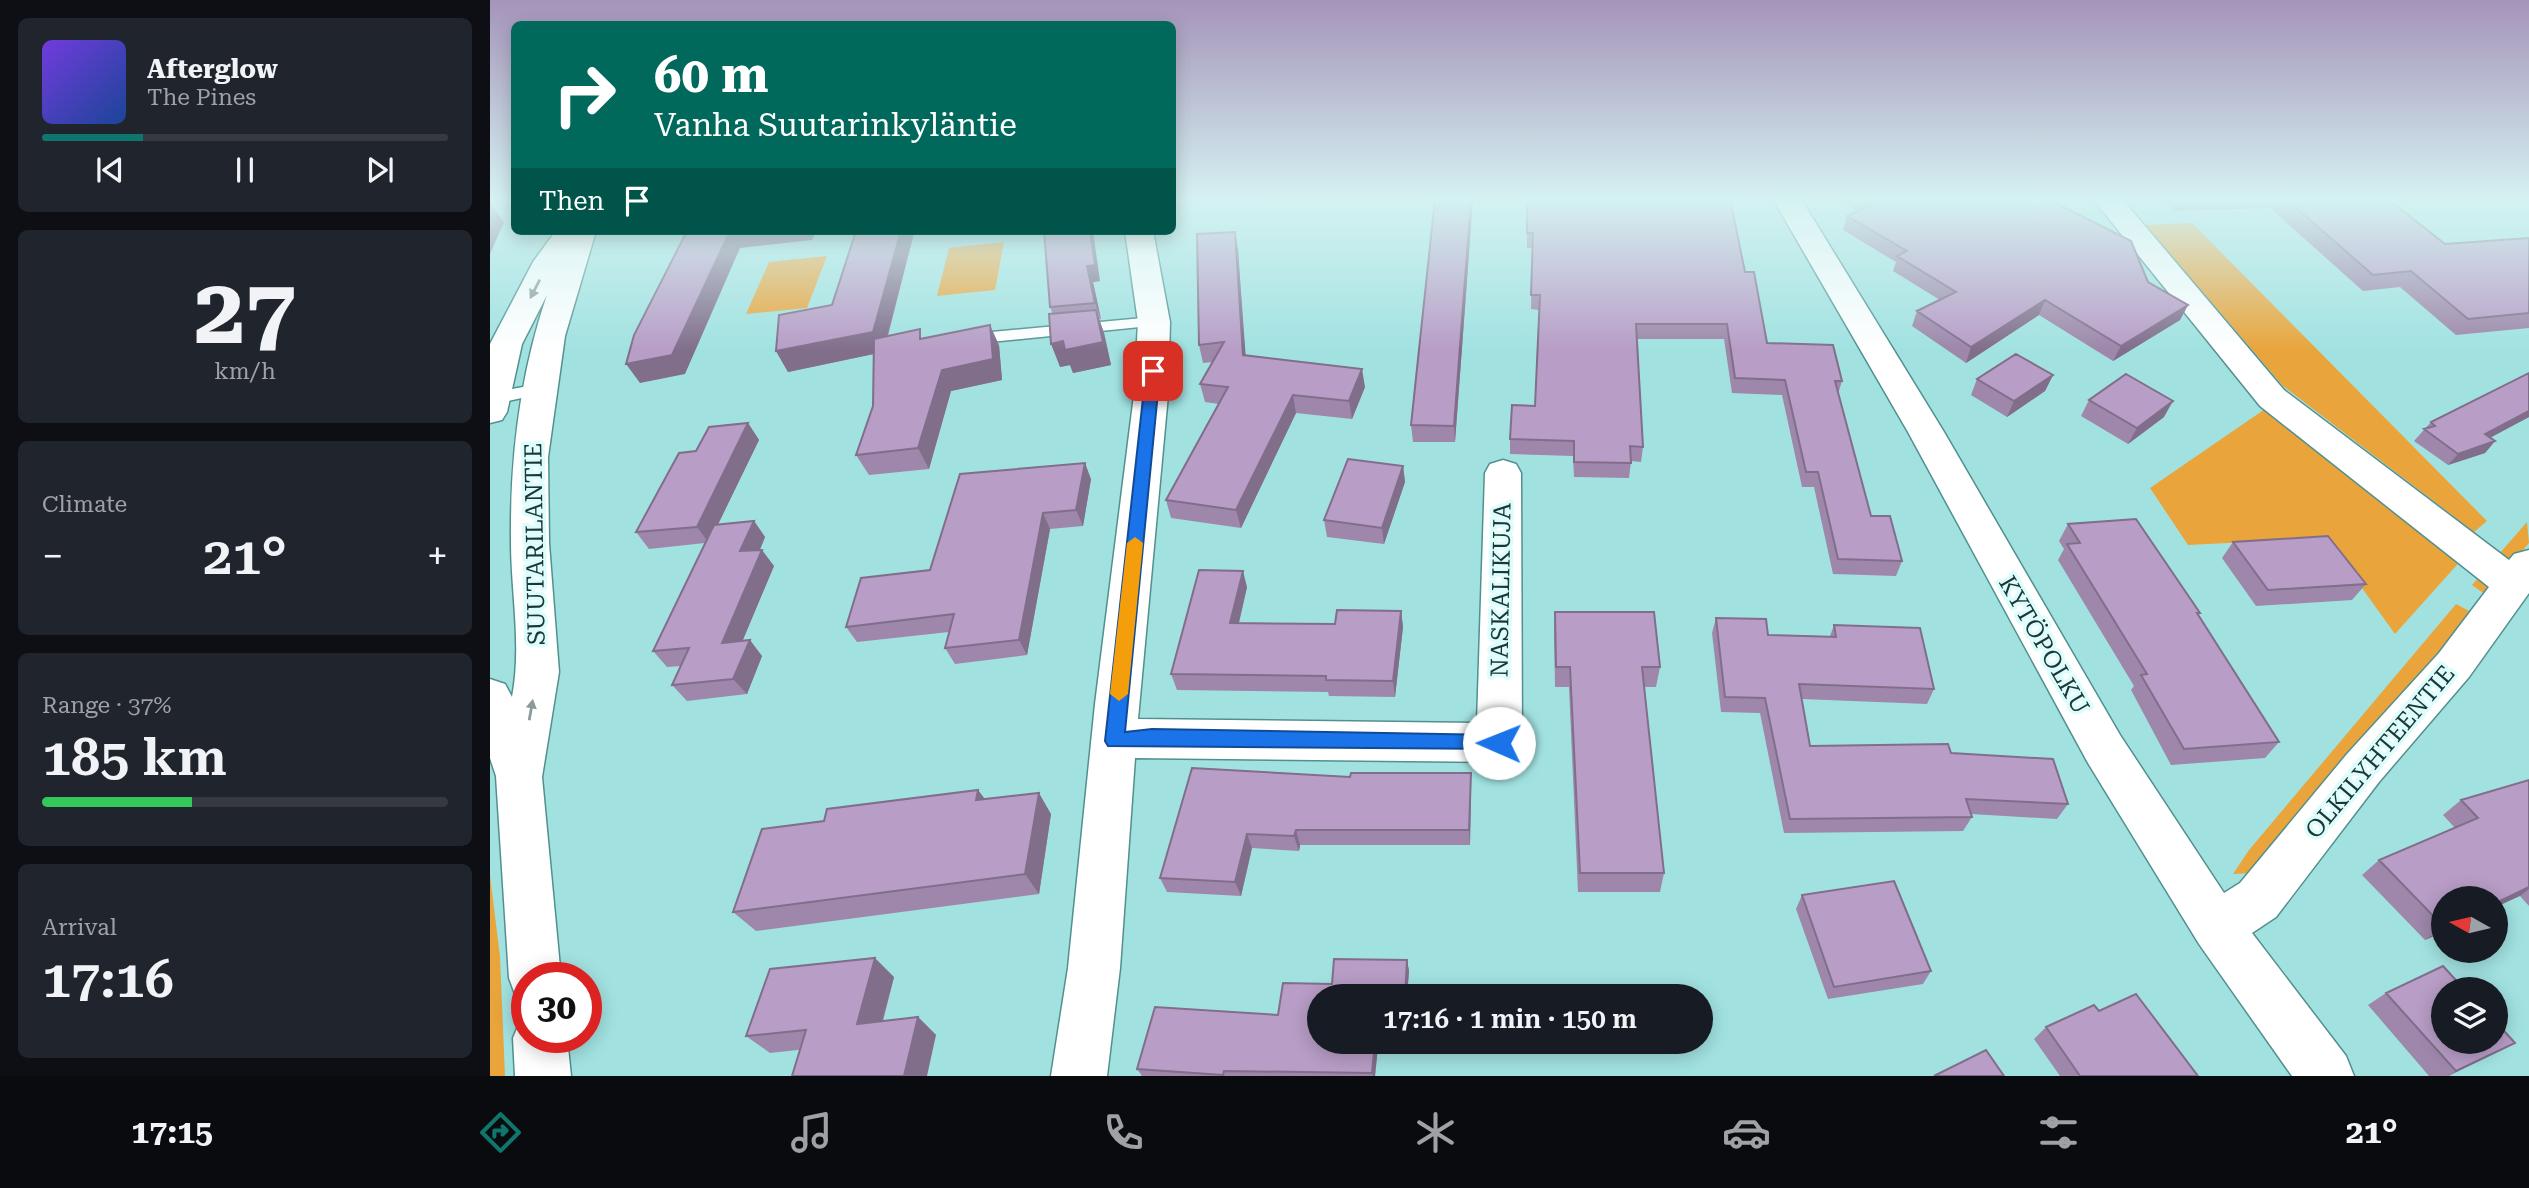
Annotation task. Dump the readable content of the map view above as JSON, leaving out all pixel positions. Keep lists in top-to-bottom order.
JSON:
{
  "streets": {
    "street": [
      "SUUTARILANTIE",
      "NASKALIKUJA",
      "KYTÖPOLKU",
      "OLKILYHTEENTIE"
    ]
  },
  "crossings": [
    ["KYTÖPOLKU", "OLKILYHTEENTIE"]
  ],
  "one_way": ["SUUTARILANTIE"],
  "north": "left",
  "page": {
    "turn": ["60 m", "Vanha Suutarinkyläntie"],
    "song": ["Afterglow", "The Pines"],
    "then": "Then",
    "tile": [
      ["27", "km/h"],
      "Climate",
      ["Range · 37%", "185 km"],
      ["Arrival", "17:16"]
    ],
    "heat": ["−", "21°", "+"],
    "limit": "30",
    "trip": "17:16 · 1 min · 150 m",
    "tabs": ["17:15", "21°"]
  }
}
